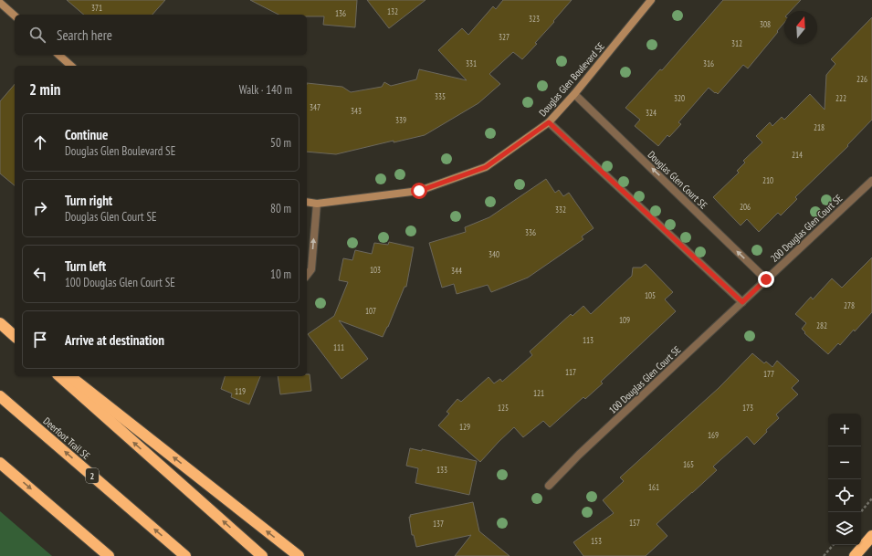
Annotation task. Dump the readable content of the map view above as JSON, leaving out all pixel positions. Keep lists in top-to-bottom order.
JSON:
{
  "streets": {
    "highway": ["Deerfoot Trail SE", "2"],
    "street": [
      "Douglas Glen Boulevard SE",
      "Douglas Glen Court SE",
      "200 Douglas Glen Court SE",
      "100 Douglas Glen Court SE"
    ]
  },
  "crossings": [
    ["Douglas Glen Boulevard SE", "Douglas Glen Court SE"],
    ["Douglas Glen Court SE", "200 Douglas Glen Court SE"],
    ["200 Douglas Glen Court SE", "100 Douglas Glen Court SE"]
  ],
  "house_numbers": [
    "371",
    "132",
    "136",
    "323",
    "308",
    "327",
    "312",
    "331",
    "316",
    "226",
    "335",
    "320",
    "222",
    "347",
    "343",
    "324",
    "339",
    "218",
    "214",
    "210",
    "206",
    "332",
    "336",
    "340",
    "103",
    "344",
    "105",
    "278",
    "107",
    "109",
    "282",
    "113",
    "111",
    "117",
    "177",
    "119",
    "121",
    "125",
    "173",
    "129",
    "169",
    "165",
    "133",
    "161",
    "157",
    "137",
    "153"
  ],
  "north": "top",
  "page": {
    "search": "Search here",
    "heading": ["2 min", "Walk · 140 m"],
    "list": [
      ["Continue", "Douglas Glen Boulevard SE", "50 m"],
      ["Turn right", "Douglas Glen Court SE", "80 m"],
      ["Turn left", "100 Douglas Glen Court SE", "10 m"],
      "Arrive at destination"
    ],
    "map_buttons": ["+", "−"]
  }
}
